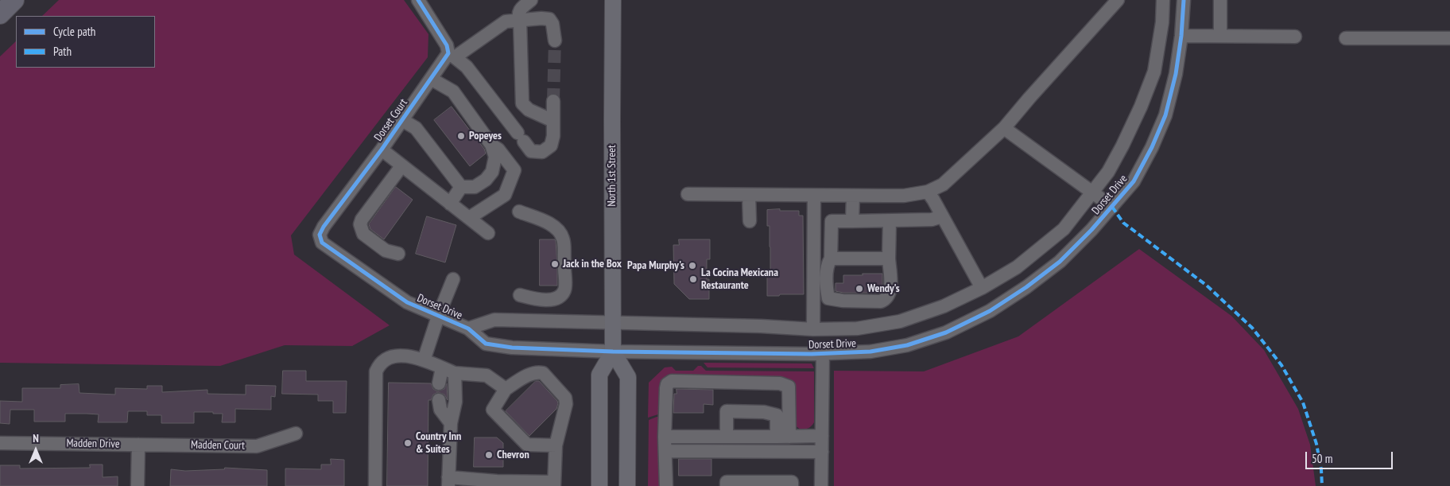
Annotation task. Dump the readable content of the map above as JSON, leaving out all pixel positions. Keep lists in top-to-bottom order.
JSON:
{
  "streets": {
    "main road": ["North 1st Street"],
    "street": [
      "Dorset Court",
      "Dorset Drive",
      "Madden Drive",
      "Madden Court"
    ]
  },
  "crossings": [
    ["Dorset Court", "Dorset Drive"],
    ["North 1st Street", "Dorset Drive"],
    ["Madden Drive", "Madden Court"]
  ],
  "places": [
    "Popeyes",
    "Jack in the Box",
    "Papa Murphy's",
    "La Cocina Mexicana Restaurante",
    "Wendy's",
    "Country Inn & Suites",
    "Chevron"
  ],
  "legend": ["Cycle path", "Path"],
  "scale_bar": "50 m",
  "north": "top"
}
